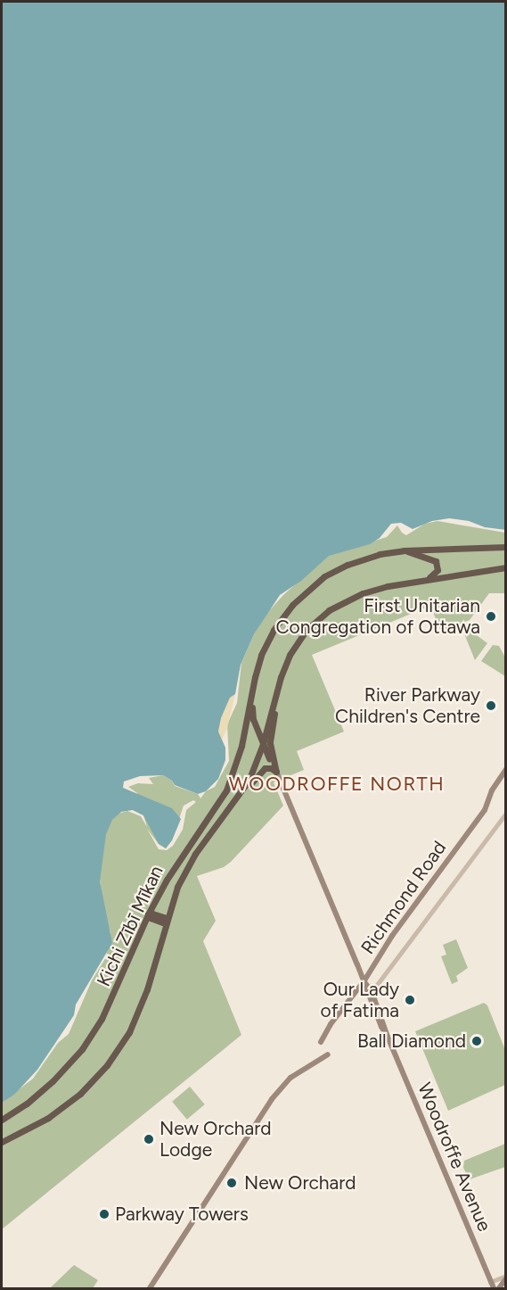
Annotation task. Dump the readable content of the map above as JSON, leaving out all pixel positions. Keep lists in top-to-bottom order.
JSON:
{
  "streets": {
    "highway": ["Kichi Zībī Mīkan"],
    "main road": ["Richmond Road", "Woodroffe Avenue"]
  },
  "crossings": [
    ["Richmond Road", "Woodroffe Avenue"]
  ],
  "districts": ["WOODROFFE NORTH"],
  "places": [
    "First Unitarian Congregation of Ottawa",
    "River Parkway Children's Centre",
    "Our Lady of Fatima",
    "Ball Diamond",
    "New Orchard Lodge",
    "New Orchard",
    "Parkway Towers"
  ]
}
